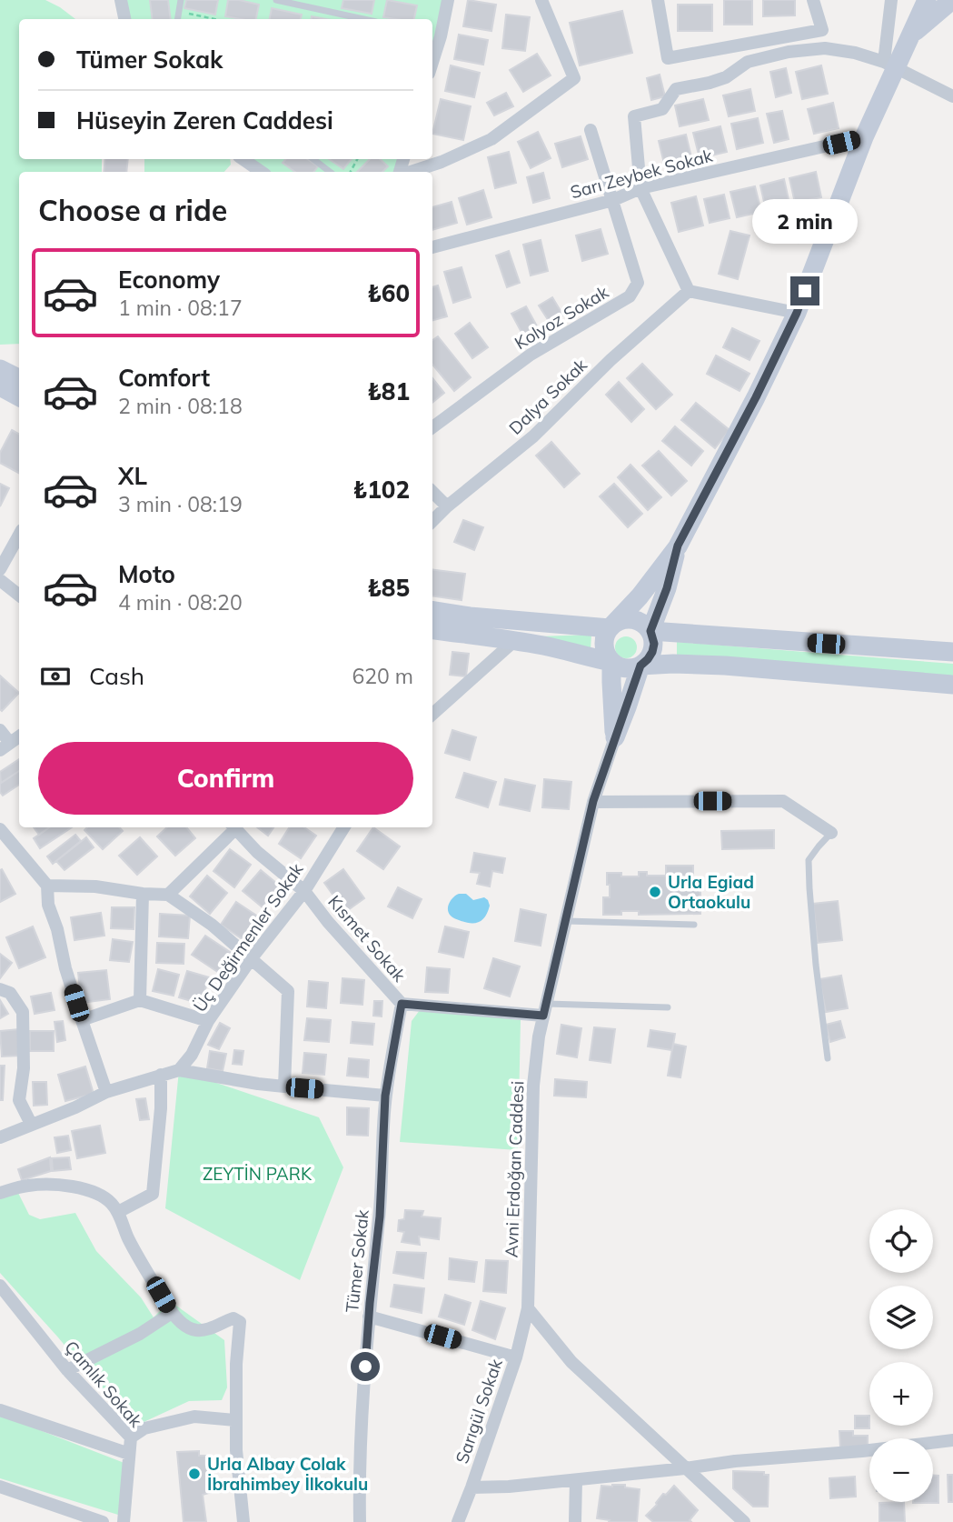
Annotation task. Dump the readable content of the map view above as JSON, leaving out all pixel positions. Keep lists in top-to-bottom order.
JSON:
{
  "streets": {
    "street": [
      "Sarı Zeybek Sokak",
      "Kolyoz Sokak",
      "Dalya Sokak",
      "Üç Değirmenler Sokak",
      "Kısmet Sokak",
      "Avni Erdoğan Caddesi",
      "Tümer Sokak",
      "Çamlık Sokak",
      "Sarıgül Sokak"
    ]
  },
  "crossings": [
    ["Sarı Zeybek Sokak", "Kolyoz Sokak"],
    ["Üç Değirmenler Sokak", "Kısmet Sokak"],
    ["Kısmet Sokak", "Avni Erdoğan Caddesi"],
    ["Kısmet Sokak", "Tümer Sokak"],
    ["Avni Erdoğan Caddesi", "Sarıgül Sokak"]
  ],
  "parks": ["ZEYTİN PARK"],
  "places": ["Urla Egiad Ortaokulu", "Urla Albay Çolak İbrahimbey İlkokulu"],
  "page": {
    "banner": ["Tümer Sokak", "Hüseyin Zeren Caddesi"],
    "heading": "Choose a ride",
    "bubble": "2 min",
    "list": [
      {
        "name": "Economy",
        "note": "1 min · 08:17",
        "value": "₺60"
      },
      {
        "name": "Comfort",
        "note": "2 min · 08:18",
        "value": "₺81"
      },
      {
        "name": "XL",
        "note": "3 min · 08:19",
        "value": "₺102"
      },
      {
        "name": "Moto",
        "note": "4 min · 08:20",
        "value": "₺85"
      }
    ],
    "pay": ["Cash", "620 m"],
    "buttons": "Confirm",
    "map_buttons": ["+", "−"]
  }
}
